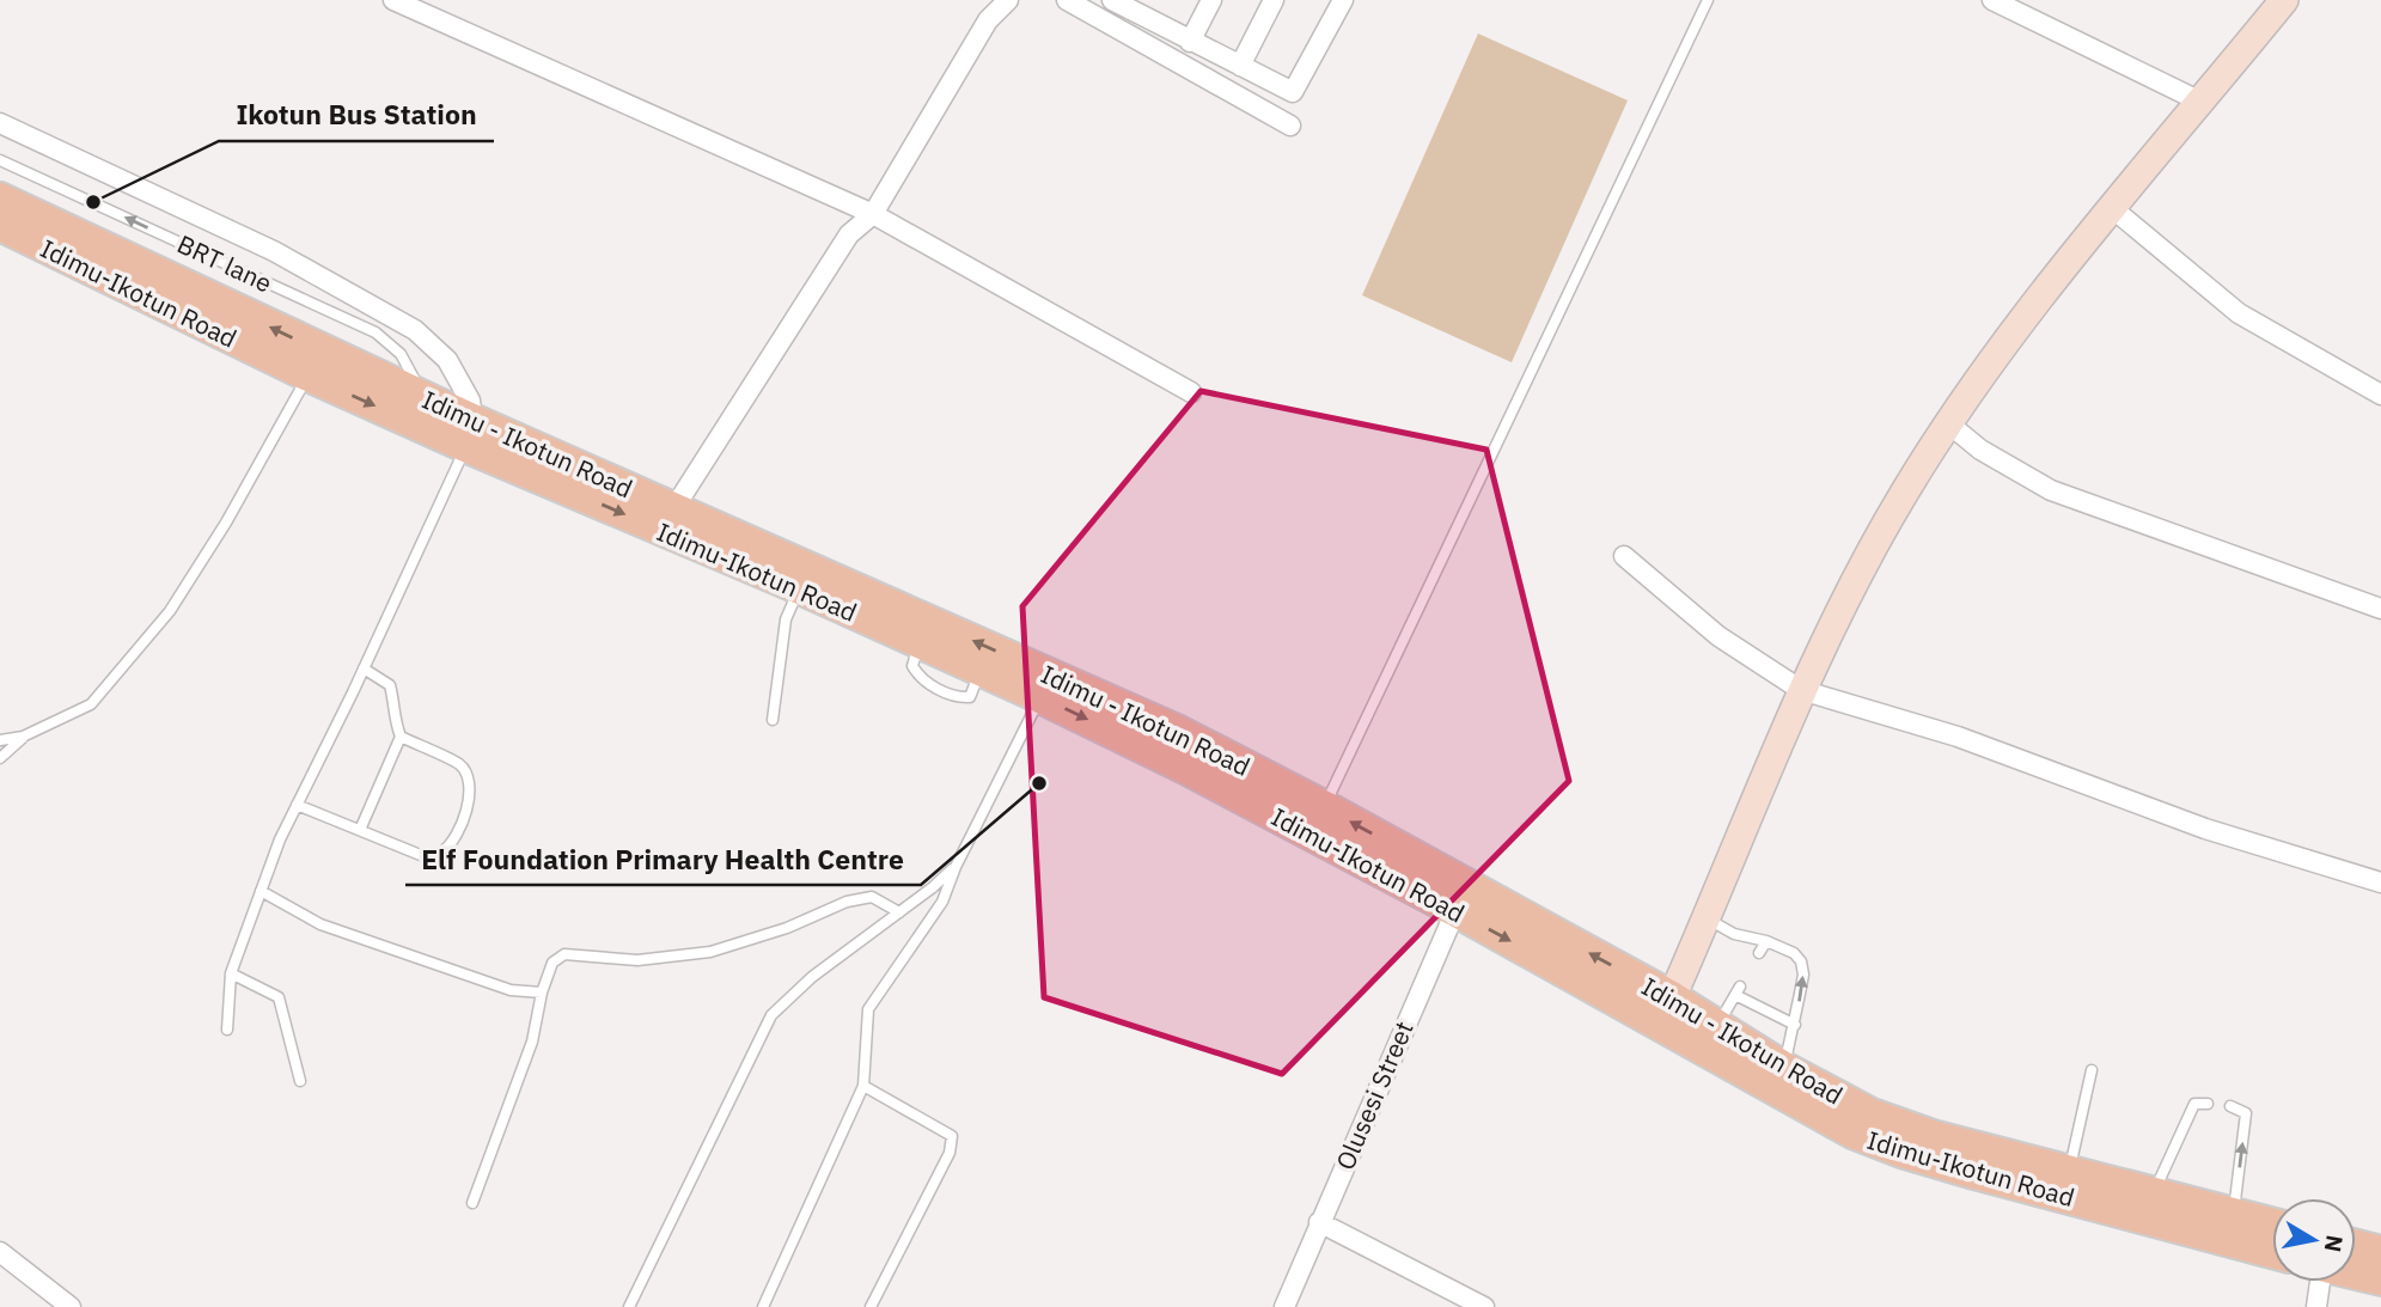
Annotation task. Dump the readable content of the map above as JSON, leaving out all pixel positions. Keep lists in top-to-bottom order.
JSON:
{
  "streets": {
    "main road": ["Idimu-Ikotun Road", "Idimu - Ikotun Road"],
    "street": ["Olusesi Street"],
    "lane": ["BRT lane"]
  },
  "crossings": [
    ["BRT lane", "Idimu - Ikotun Road"],
    ["Idimu-Ikotun Road", "Idimu - Ikotun Road"],
    ["Idimu-Ikotun Road", "Olusesi Street"],
    ["Idimu - Ikotun Road", "Olusesi Street"]
  ],
  "one_way": ["BRT lane", "Idimu-Ikotun Road", "Idimu - Ikotun Road"],
  "places": ["Ikotun Bus Station", "Elf Foundation Primary Health Centre"],
  "north": "right"
}
